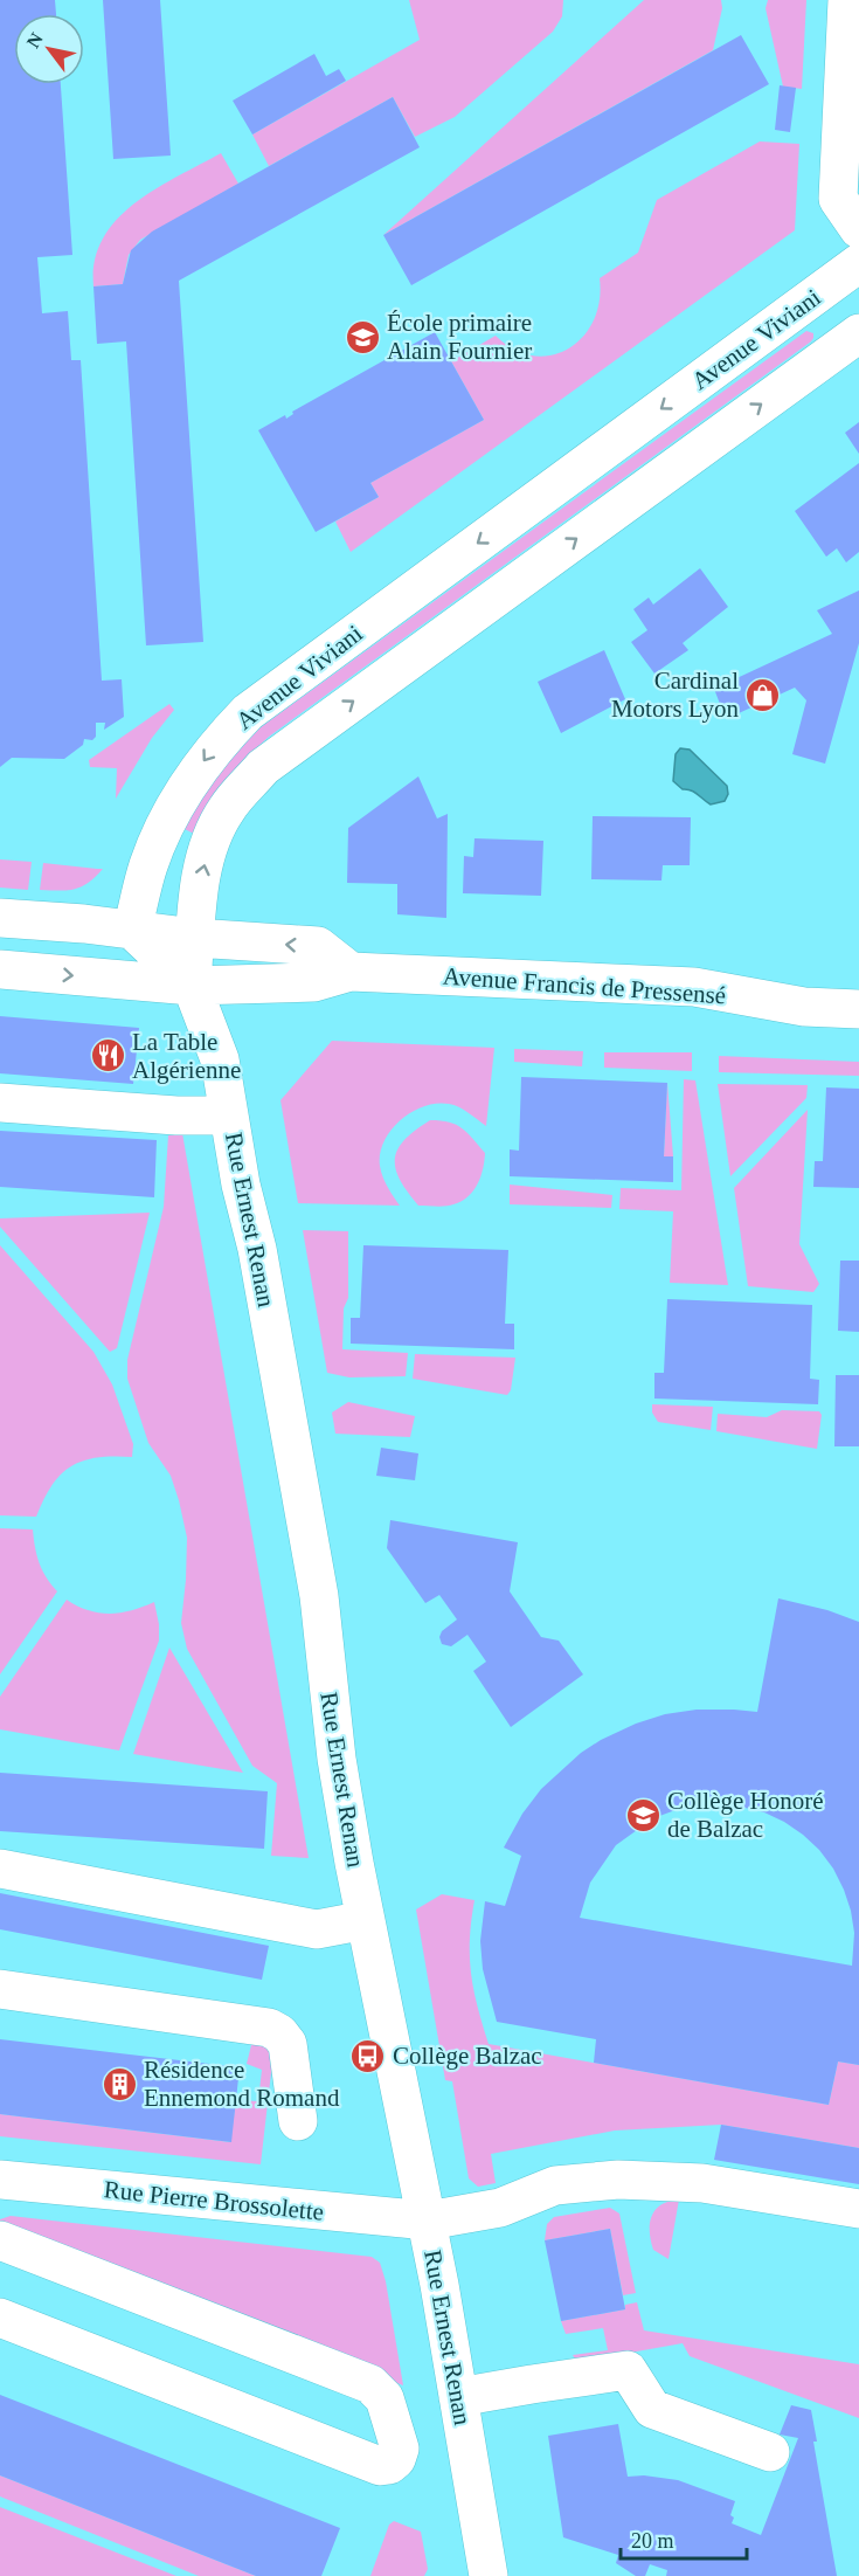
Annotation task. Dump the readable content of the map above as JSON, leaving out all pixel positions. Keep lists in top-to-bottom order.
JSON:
{
  "streets": {
    "street": [
      "Avenue Viviani",
      "Avenue Francis de Pressensé",
      "Rue Ernest Renan",
      "Rue Pierre Brossolette"
    ]
  },
  "crossings": [
    ["Avenue Viviani", "Avenue Francis de Pressensé"],
    ["Avenue Viviani", "Rue Ernest Renan"],
    ["Avenue Francis de Pressensé", "Rue Ernest Renan"],
    ["Rue Ernest Renan", "Rue Pierre Brossolette"]
  ],
  "places": {
    "school or university": ["École primaire Alain Fournier", "Collège Honoré de Balzac"],
    "shop": ["Cardinal Motors Lyon"],
    "restaurant": ["La Table Algérienne"],
    "bus stop": ["Collège Balzac"],
    "building": ["Résidence Ennemond Romand"]
  },
  "scale_bar": "20 m",
  "north": "top left"
}
